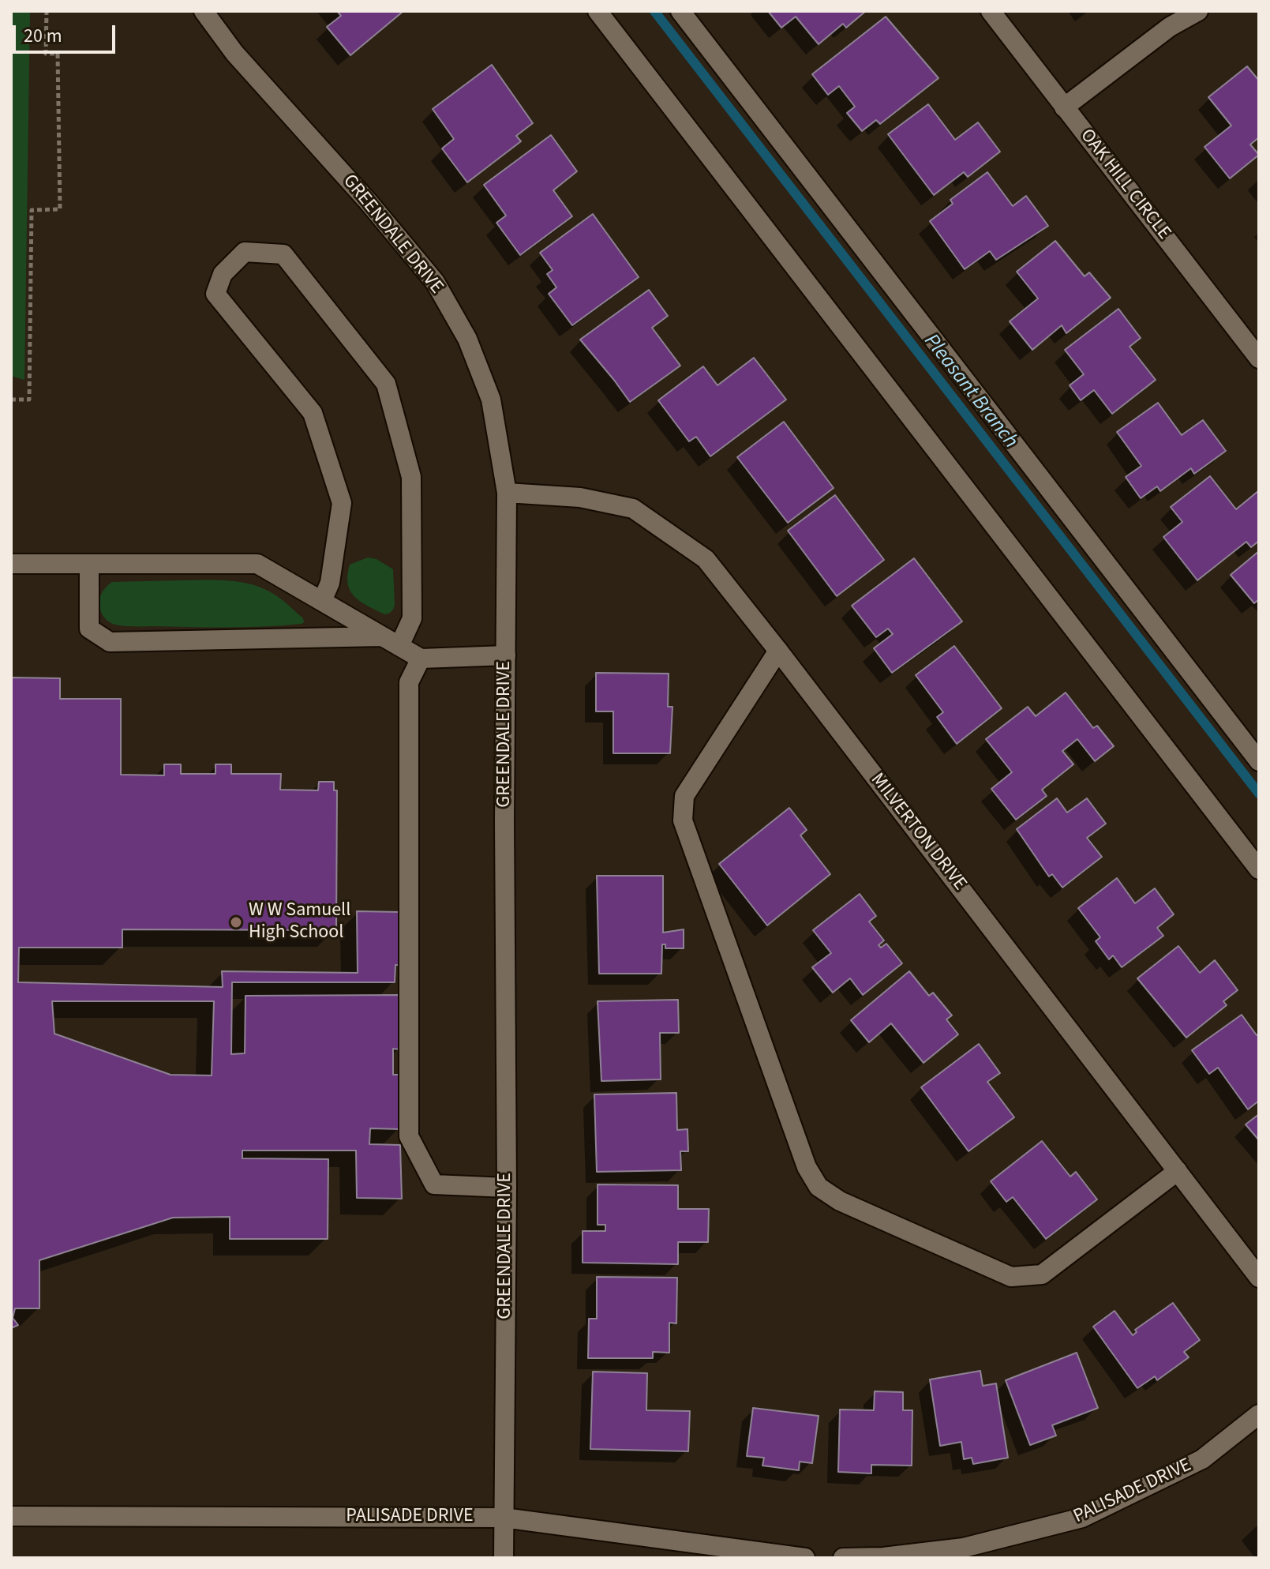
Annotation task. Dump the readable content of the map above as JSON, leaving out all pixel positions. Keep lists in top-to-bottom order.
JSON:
{
  "streets": {
    "street": [
      "OAK HILL CIRCLE",
      "GREENDALE DRIVE",
      "MILVERTON DRIVE",
      "PALISADE DRIVE"
    ]
  },
  "crossings": [
    ["GREENDALE DRIVE", "MILVERTON DRIVE"],
    ["GREENDALE DRIVE", "PALISADE DRIVE"]
  ],
  "water": ["Pleasant Branch"],
  "places": ["W W Samuell High School"],
  "scale_bar": "20 m"
}
